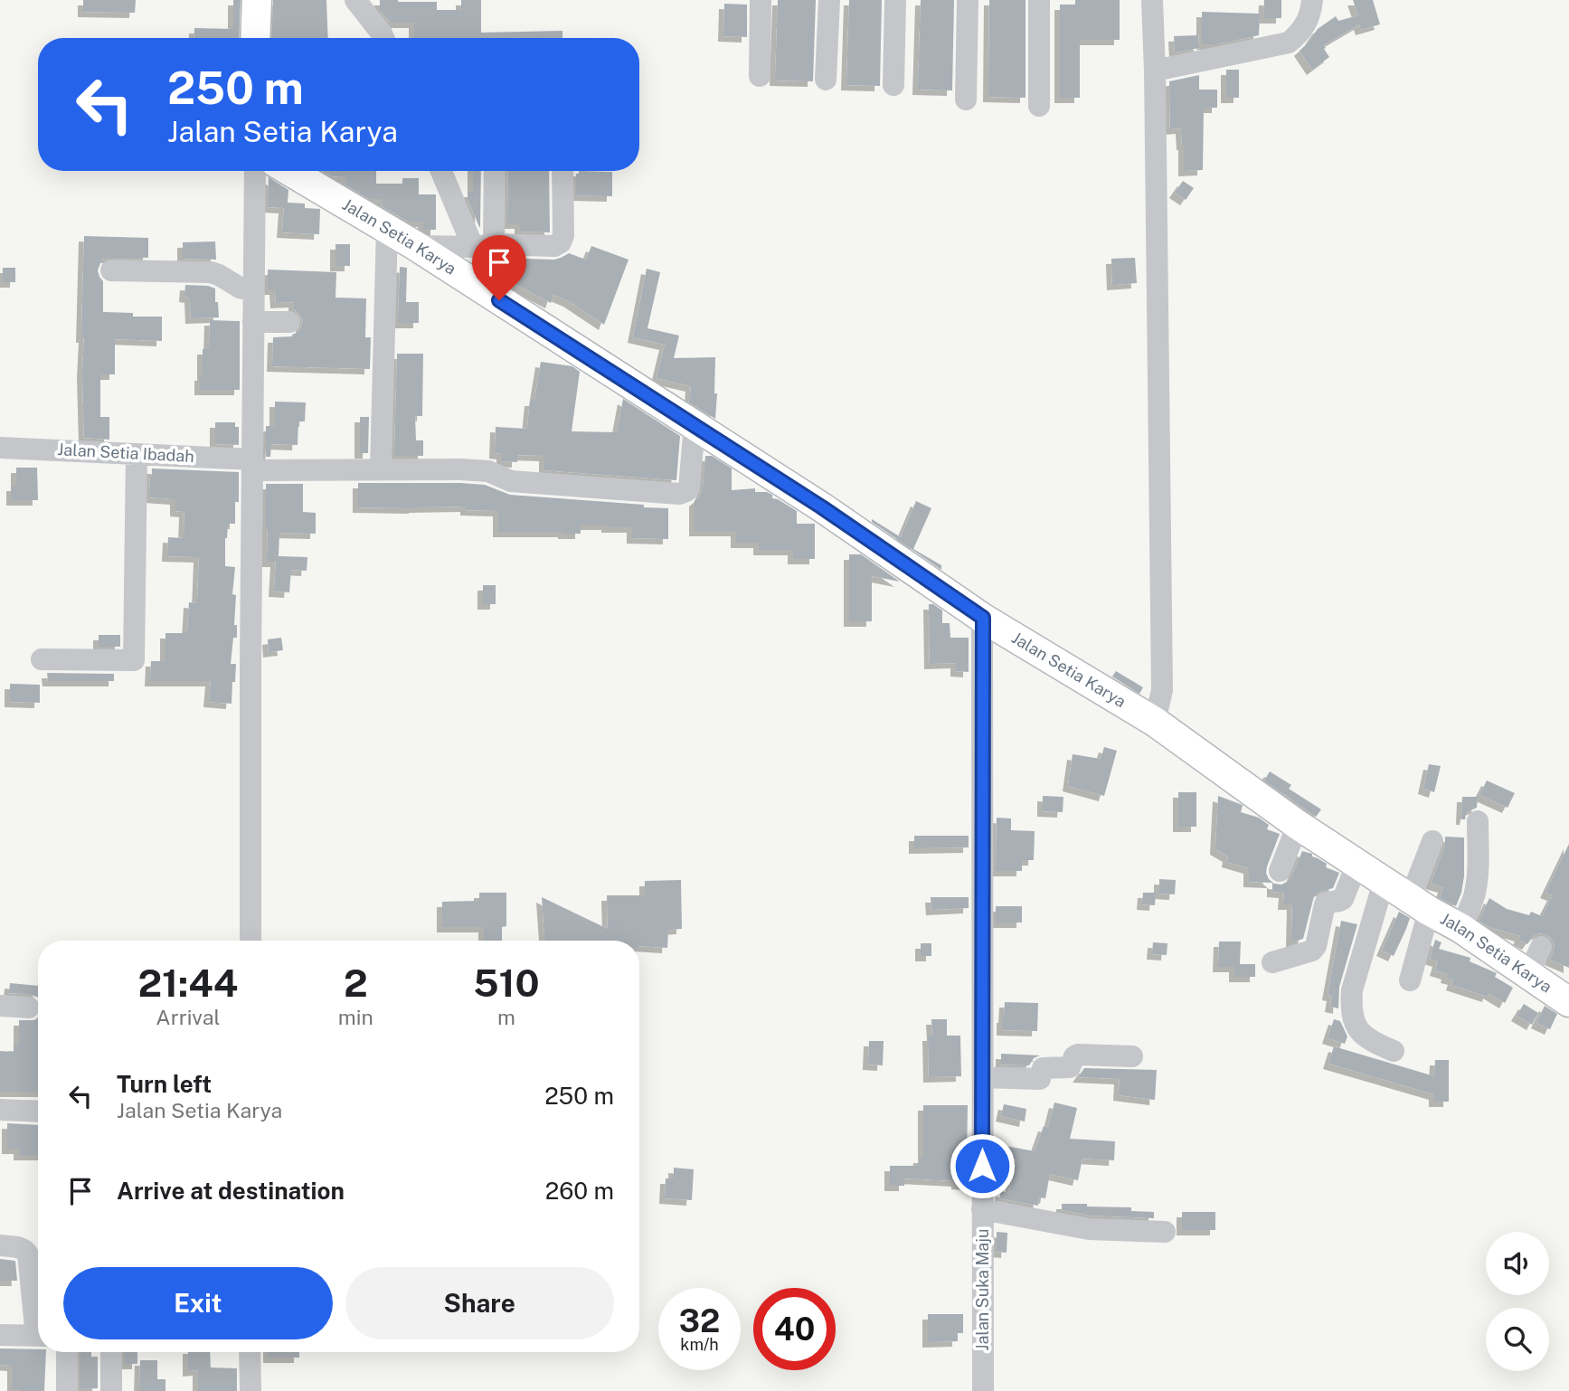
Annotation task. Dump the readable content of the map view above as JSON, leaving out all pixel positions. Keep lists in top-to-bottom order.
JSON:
{
  "streets": {
    "main road": ["Jalan Setia Karya"],
    "street": ["Jalan Setia Ibadah", "Jalan Suka Maju"]
  },
  "crossings": [
    ["Jalan Setia Karya", "Jalan Setia Ibadah"],
    ["Jalan Setia Karya", "Jalan Suka Maju"]
  ],
  "page": {
    "turn": ["250 m", "Jalan Setia Karya"],
    "eta": [
      "21:44",
      "Arrival",
      "2",
      "min",
      "510",
      "m"
    ],
    "list": [
      {
        "name": "Turn left",
        "note": "Jalan Setia Karya",
        "value": "250 m"
      },
      {
        "name": "Arrive at destination",
        "value": "260 m"
      }
    ],
    "buttons": ["Exit", "Share"],
    "speed": "32 km/h",
    "limit": "40"
  }
}
